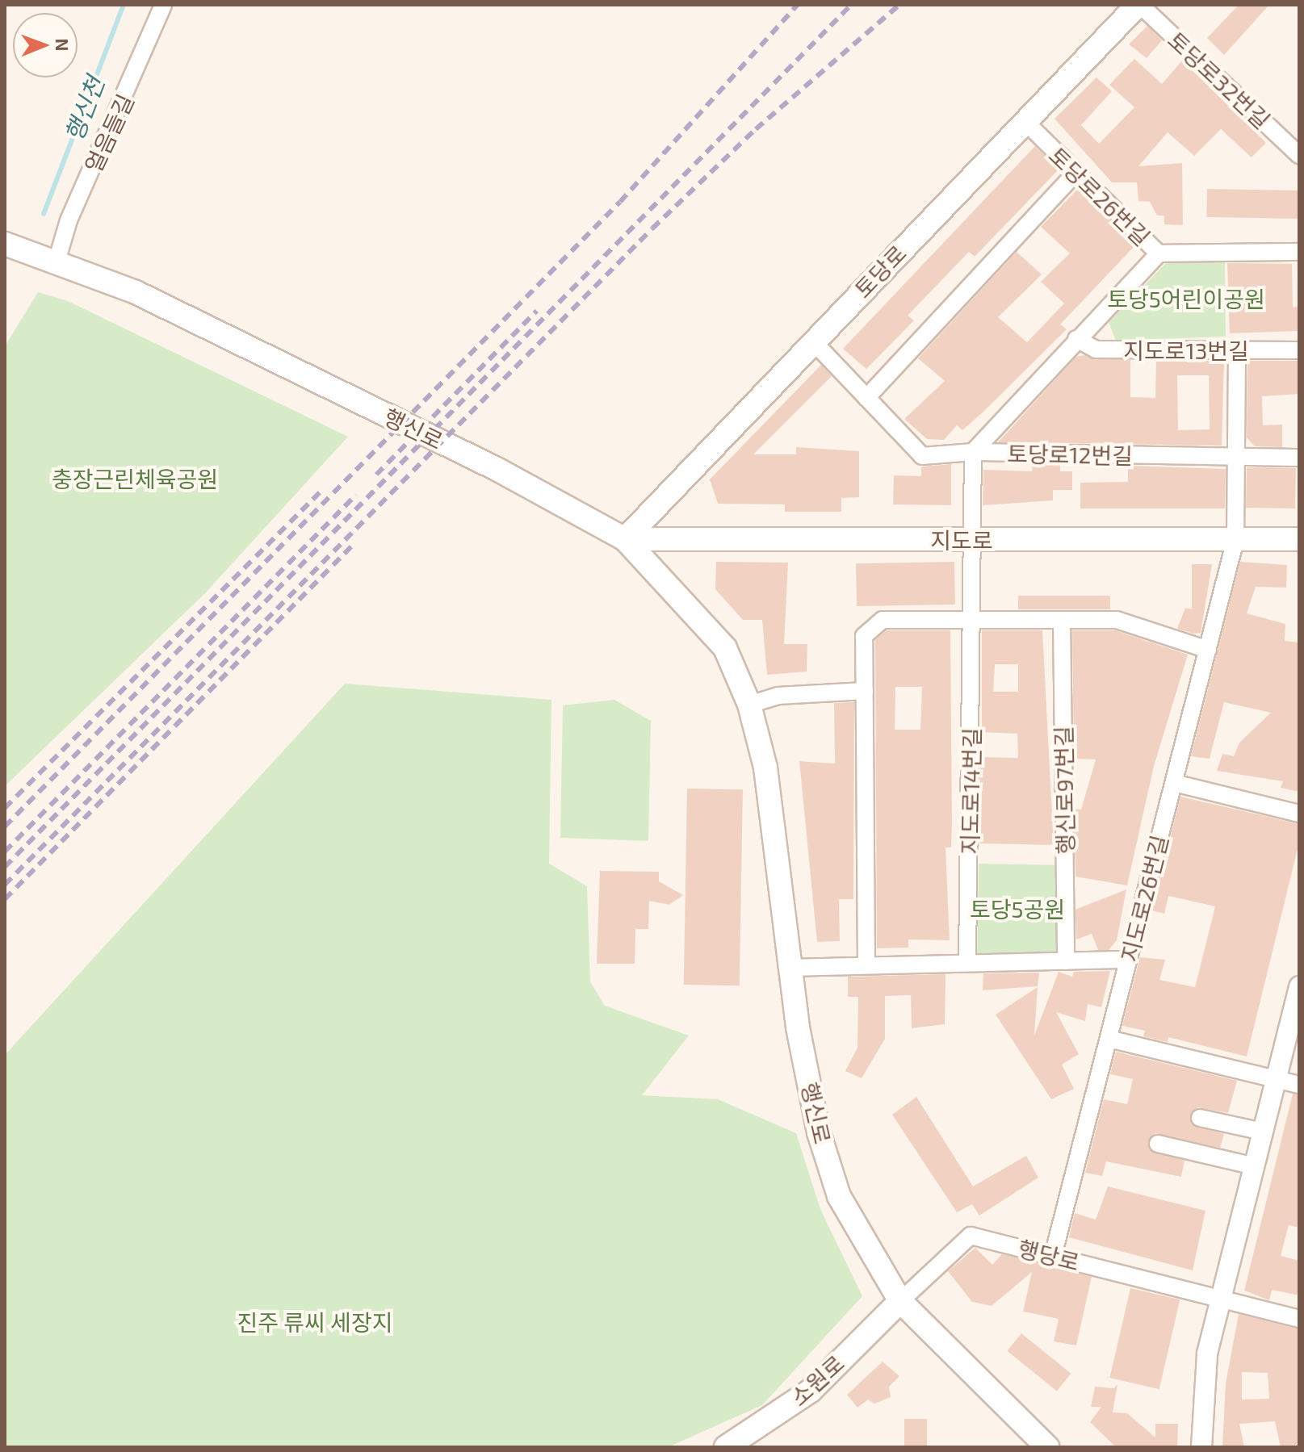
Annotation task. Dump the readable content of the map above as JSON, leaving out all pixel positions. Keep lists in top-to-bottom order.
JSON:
{
  "streets": {
    "main road": [
      "토당로",
      "행신로",
      "지도로",
      "소원로"
    ],
    "street": [
      "토당로32번길",
      "얼음들길",
      "토당로26번길",
      "지도로13번길",
      "토당로12번길",
      "행신로97번길",
      "지도로14번길",
      "지도로26번길",
      "행당로"
    ]
  },
  "crossings": [
    ["토당로32번길", "토당로"],
    ["얼음들길", "행신로"],
    ["토당로26번길", "토당로"],
    ["토당로26번길", "지도로13번길"],
    ["토당로", "행신로"],
    ["토당로", "토당로12번길"],
    ["토당로", "지도로"],
    ["지도로13번길", "토당로12번길"],
    ["지도로13번길", "지도로26번길"],
    ["행신로", "지도로"],
    ["행신로", "행당로"],
    ["행신로", "소원로"],
    ["토당로12번길", "지도로26번길"],
    ["지도로", "지도로14번길"],
    ["지도로", "지도로26번길"],
    ["지도로26번길", "행당로"],
    ["행당로", "소원로"]
  ],
  "water": ["행신천"],
  "parks": [
    "토당5어린이공원",
    "충장근린체육공원",
    "토당5공원",
    "진주 류씨 세장지"
  ],
  "north": "right"
}
